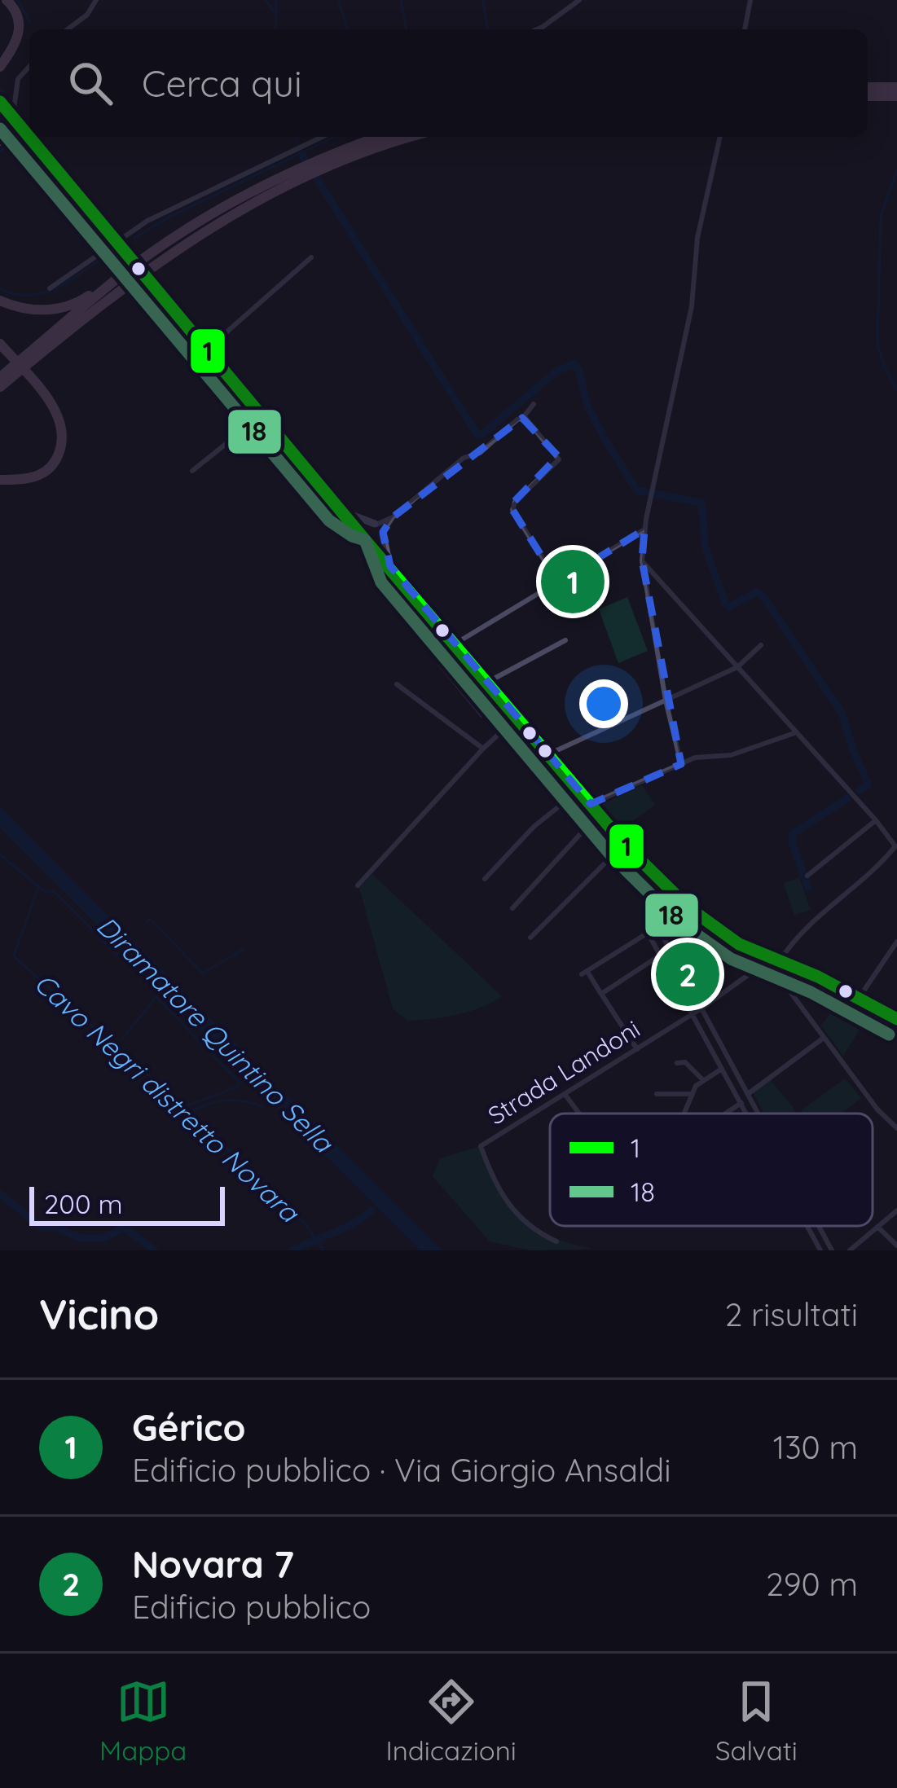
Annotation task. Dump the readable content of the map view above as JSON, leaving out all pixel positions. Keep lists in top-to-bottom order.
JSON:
{
  "streets": {
    "street": ["Strada Landoni"]
  },
  "water": ["Diramatore Quintino Sella", "Cavo Negri distretto Novara"],
  "lines": ["transit line 1", "transit line 18"],
  "legend": ["1", "18"],
  "scale_bar": "200 m",
  "page": {
    "search": "Cerca qui",
    "pins": ["1", "2"],
    "scale": "200 m",
    "heading": ["Vicino", "2 risultati"],
    "list": [
      {
        "mark": "1",
        "name": "Gérico",
        "note": "Edificio pubblico · Via Giorgio Ansaldi",
        "value": "130 m"
      },
      {
        "mark": "2",
        "name": "Novara 7",
        "note": "Edificio pubblico",
        "value": "290 m"
      }
    ],
    "nav": ["Mappa", "Indicazioni", "Salvati"]
  }
}
